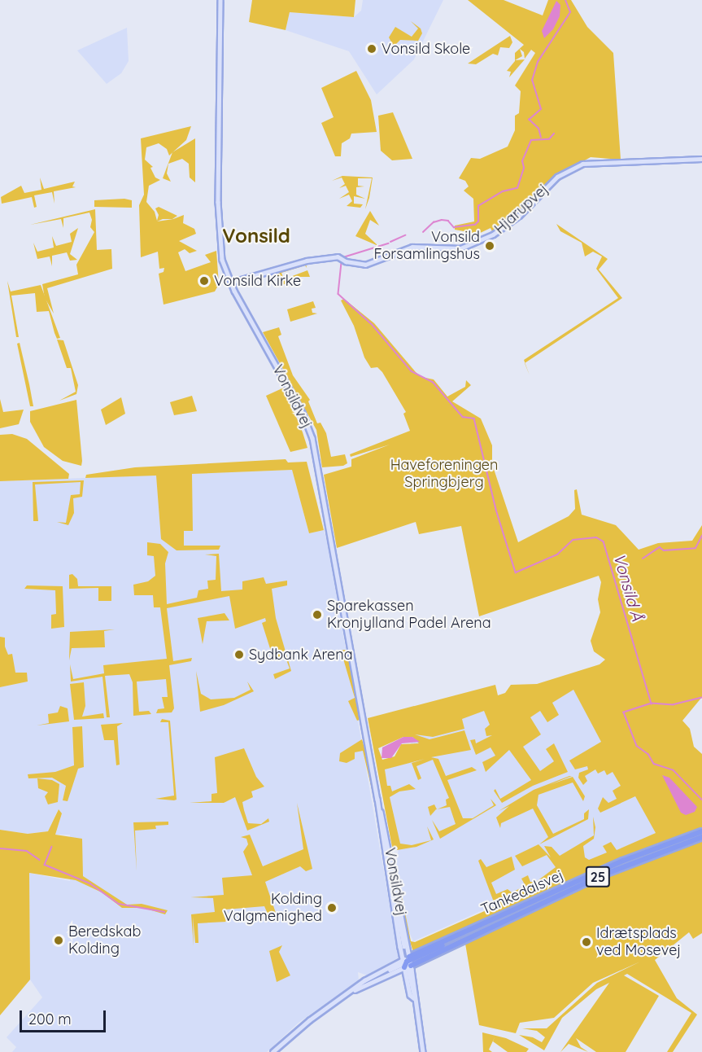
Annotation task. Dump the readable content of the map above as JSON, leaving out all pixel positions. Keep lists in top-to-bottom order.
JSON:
{
  "streets": {
    "highway": ["25", "Tankedalsvej"],
    "main road": ["Hjarupvej", "Vonsildvej"]
  },
  "crossings": [
    ["Hjarupvej", "Vonsildvej"],
    ["Vonsildvej", "Tankedalsvej"]
  ],
  "districts": ["Vonsild"],
  "water": ["Vonsild Å"],
  "parks": ["Haveforeningen Springbjerg"],
  "places": [
    "Vonsild Skole",
    "Vonsild Forsamlingshus",
    "Vonsild Kirke",
    "Sparekassen Kronjylland Padel Arena",
    "Sydbank Arena",
    "Kolding Valgmenighed",
    "Beredskab Kolding",
    "Idrætsplads ved Mosevej"
  ],
  "scale_bar": "200 m"
}
